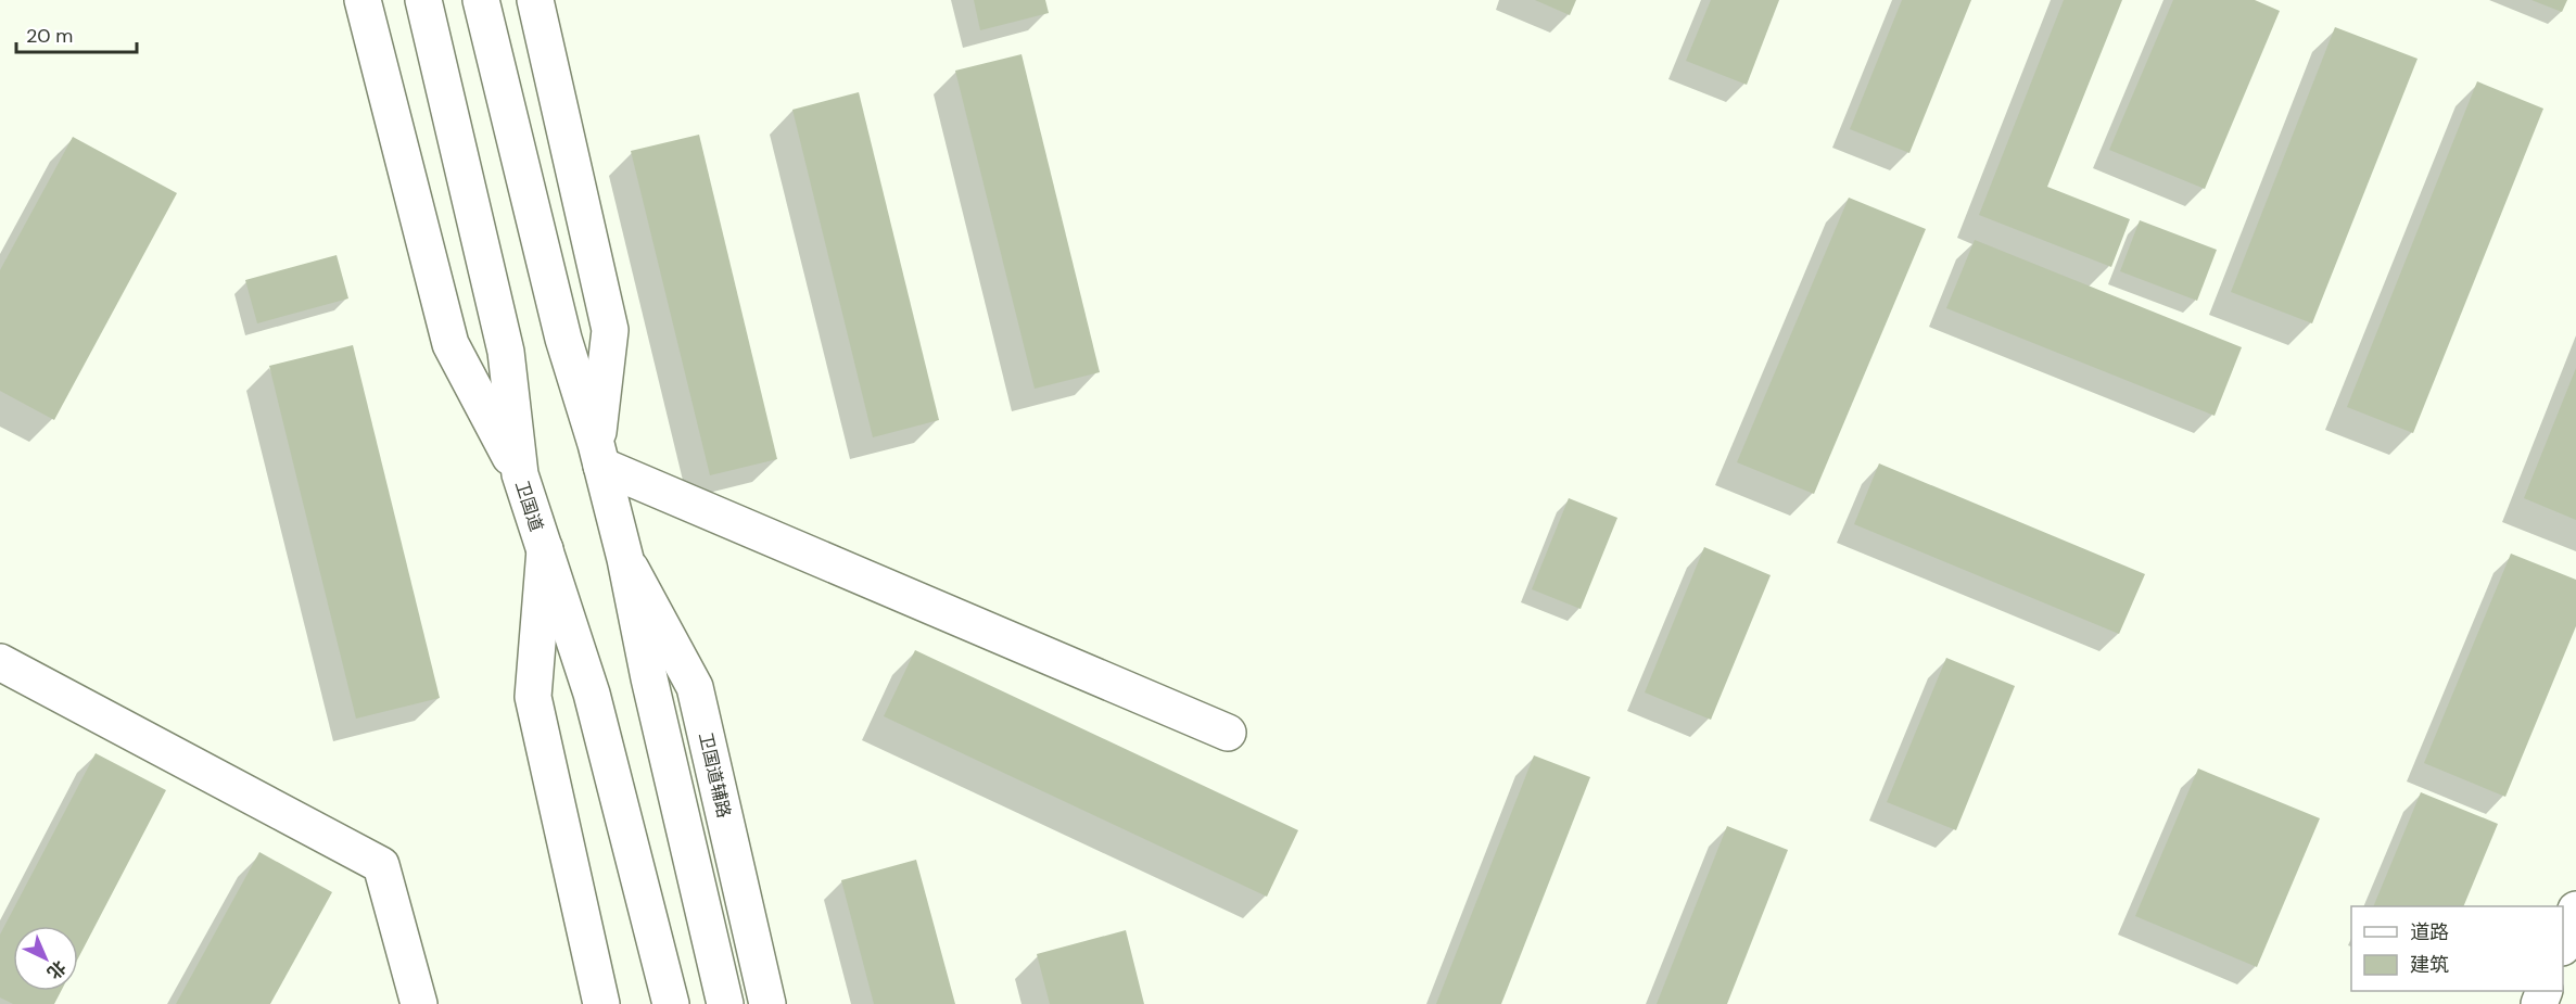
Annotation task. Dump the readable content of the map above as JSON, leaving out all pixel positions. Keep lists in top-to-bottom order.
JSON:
{
  "streets": {
    "main road": ["卫国道", "卫国道辅路"]
  },
  "legend": ["道路", "建筑"],
  "scale_bar": "20 m",
  "north": "bottom right"
}
